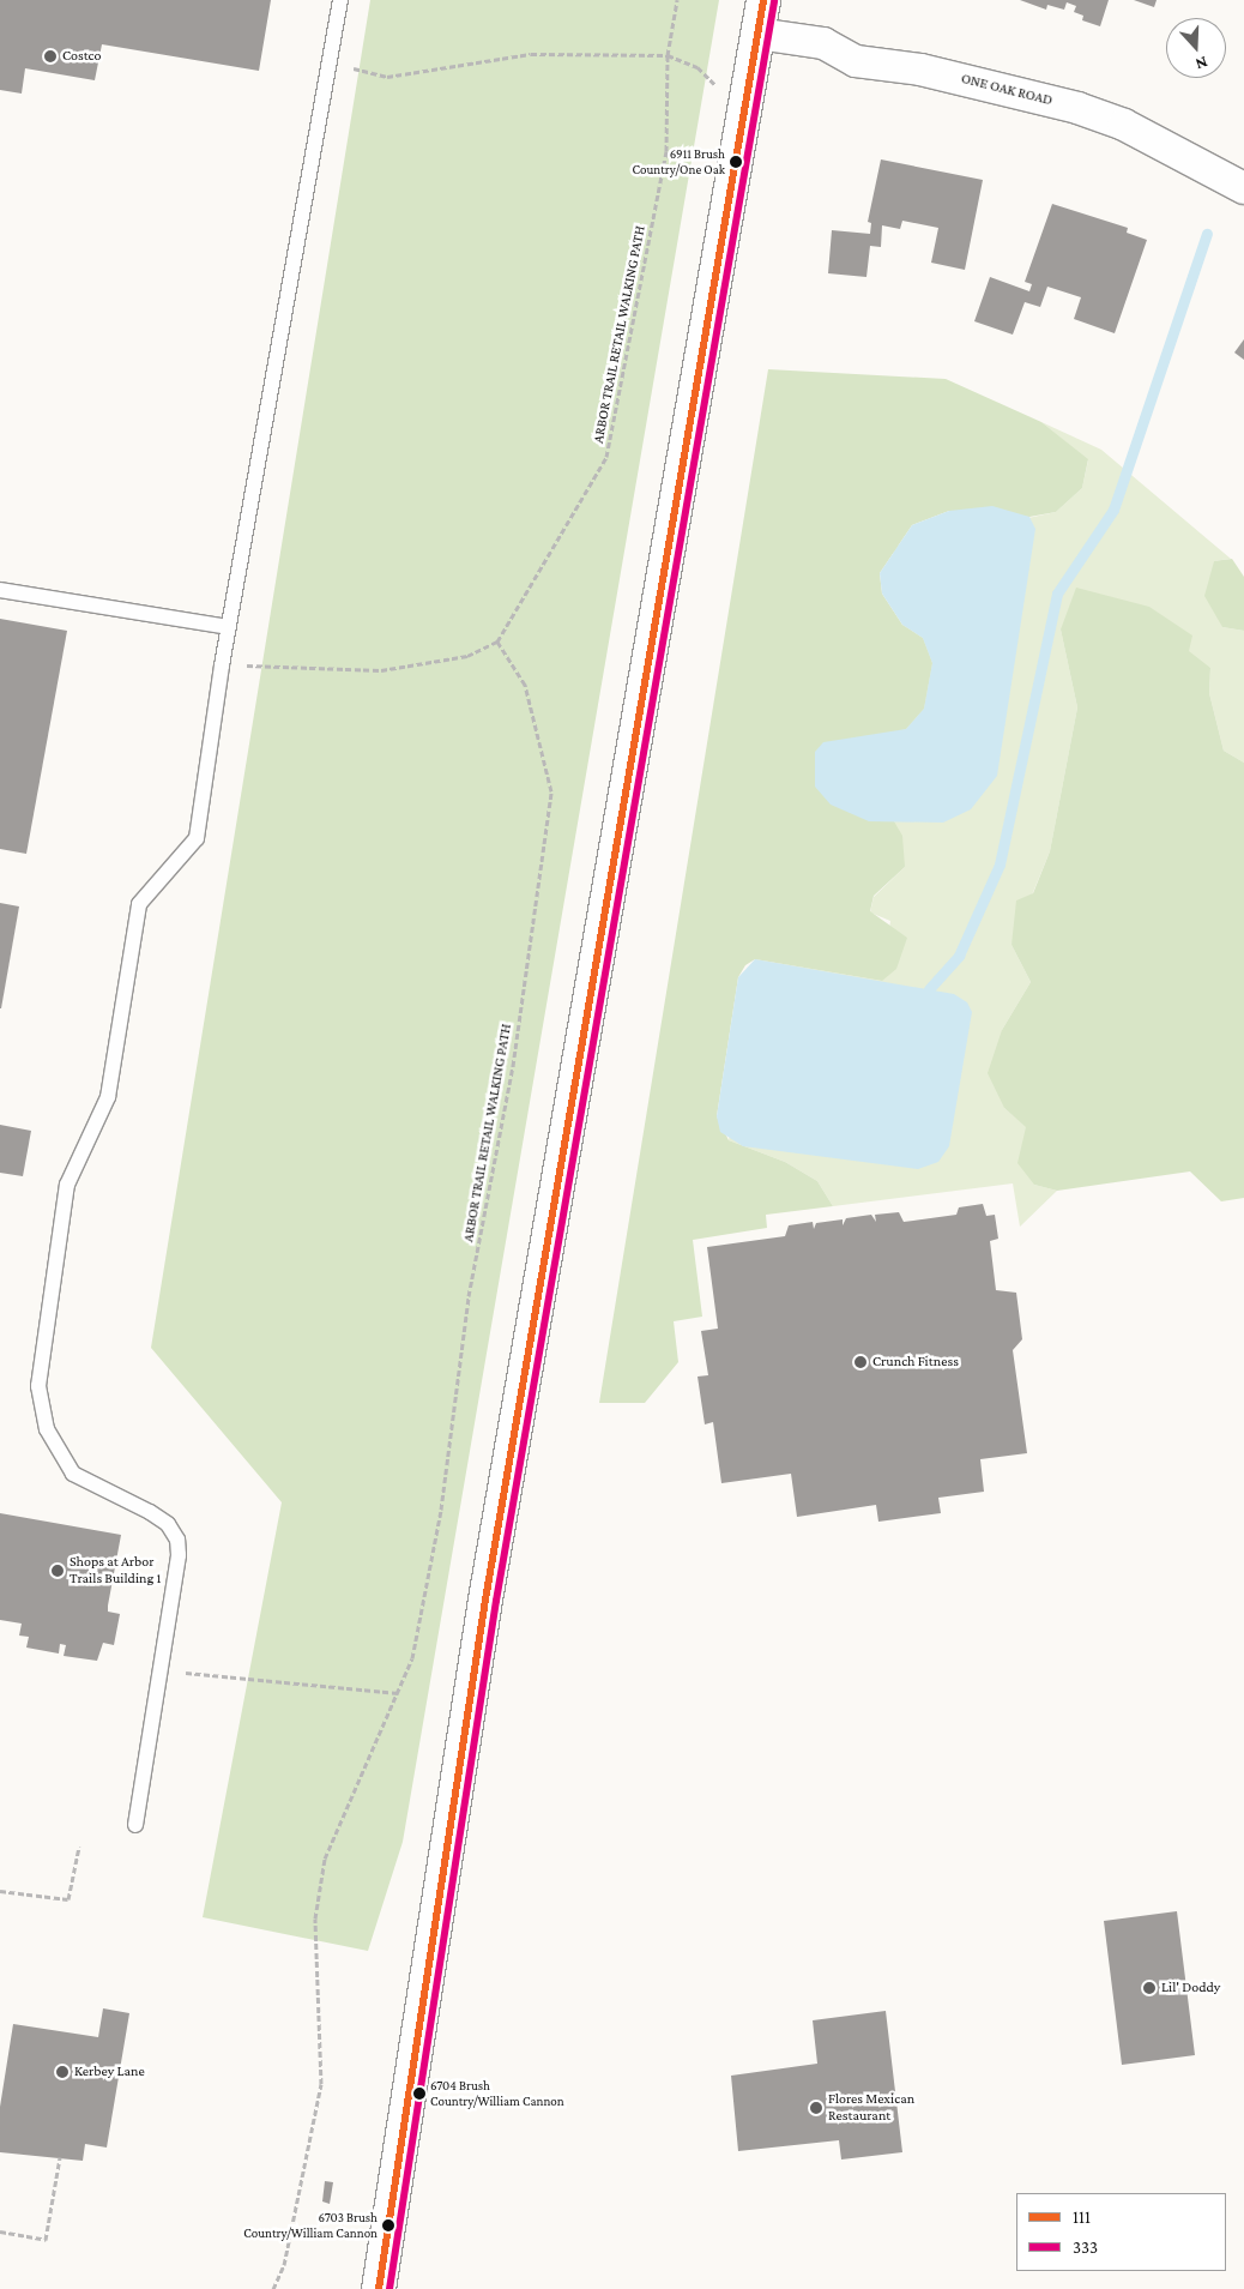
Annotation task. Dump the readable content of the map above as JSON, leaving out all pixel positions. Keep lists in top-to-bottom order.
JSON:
{
  "streets": {
    "street": ["ONE OAK ROAD"],
    "path": ["ARBOR TRAIL RETAIL WALKING PATH"]
  },
  "places": [
    "Costco",
    "6911 Brush Country/One Oak",
    "Crunch Fitness",
    "Shops at Arbor Trails Building 1",
    "Lil' Doddy",
    "Kerbey Lane",
    "6704 Brush Country/William Cannon",
    "Flores Mexican Restaurant",
    "6703 Brush Country/William Cannon"
  ],
  "lines": ["transit line 111", "transit line 333"],
  "legend": ["111", "333"],
  "north": "bottom"
}
